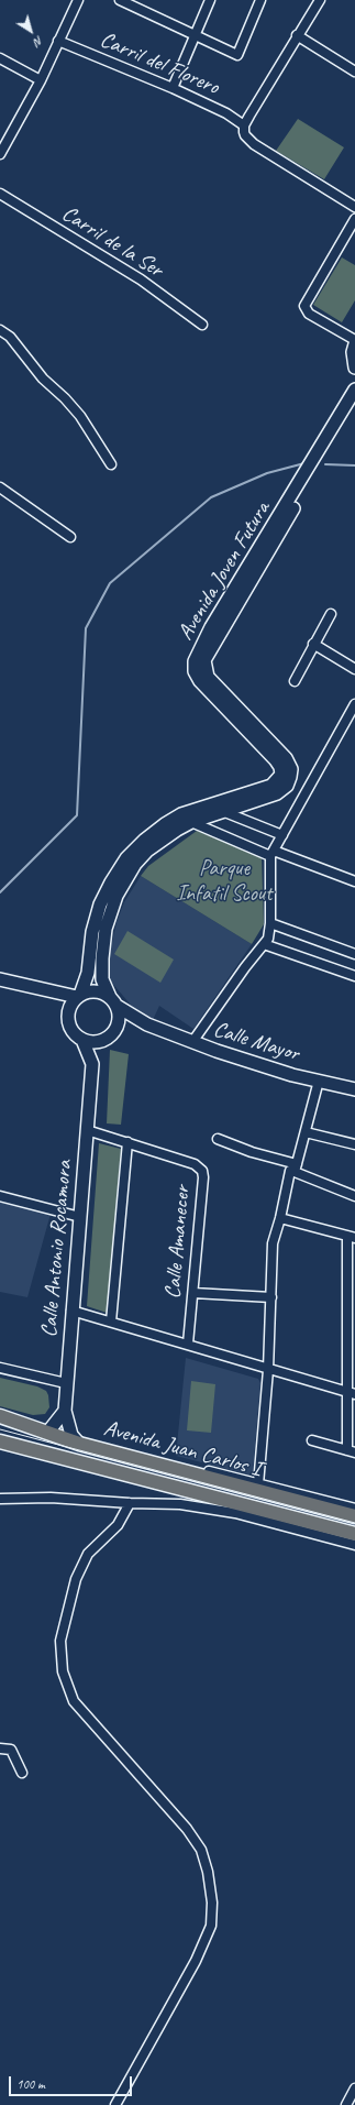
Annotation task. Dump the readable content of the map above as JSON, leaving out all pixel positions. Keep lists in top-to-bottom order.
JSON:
{
  "streets": {
    "main road": ["Avenida Juan Carlos I"],
    "street": [
      "Carril del Florero",
      "Carril de la Ser",
      "Avenida Joven Futura",
      "Calle Mayor",
      "Calle Amanecer",
      "Calle Antonio Rocamora"
    ]
  },
  "crossings": [
    ["Avenida Joven Futura", "Calle Mayor"],
    ["Avenida Joven Futura", "Calle Antonio Rocamora"],
    ["Calle Mayor", "Calle Antonio Rocamora"],
    ["Calle Amanecer", "Calle Antonio Rocamora"],
    ["Calle Antonio Rocamora", "Avenida Juan Carlos I"]
  ],
  "parks": ["Parque Infatil Scout"],
  "scale_bar": "100 m",
  "north": "bottom right"
}
